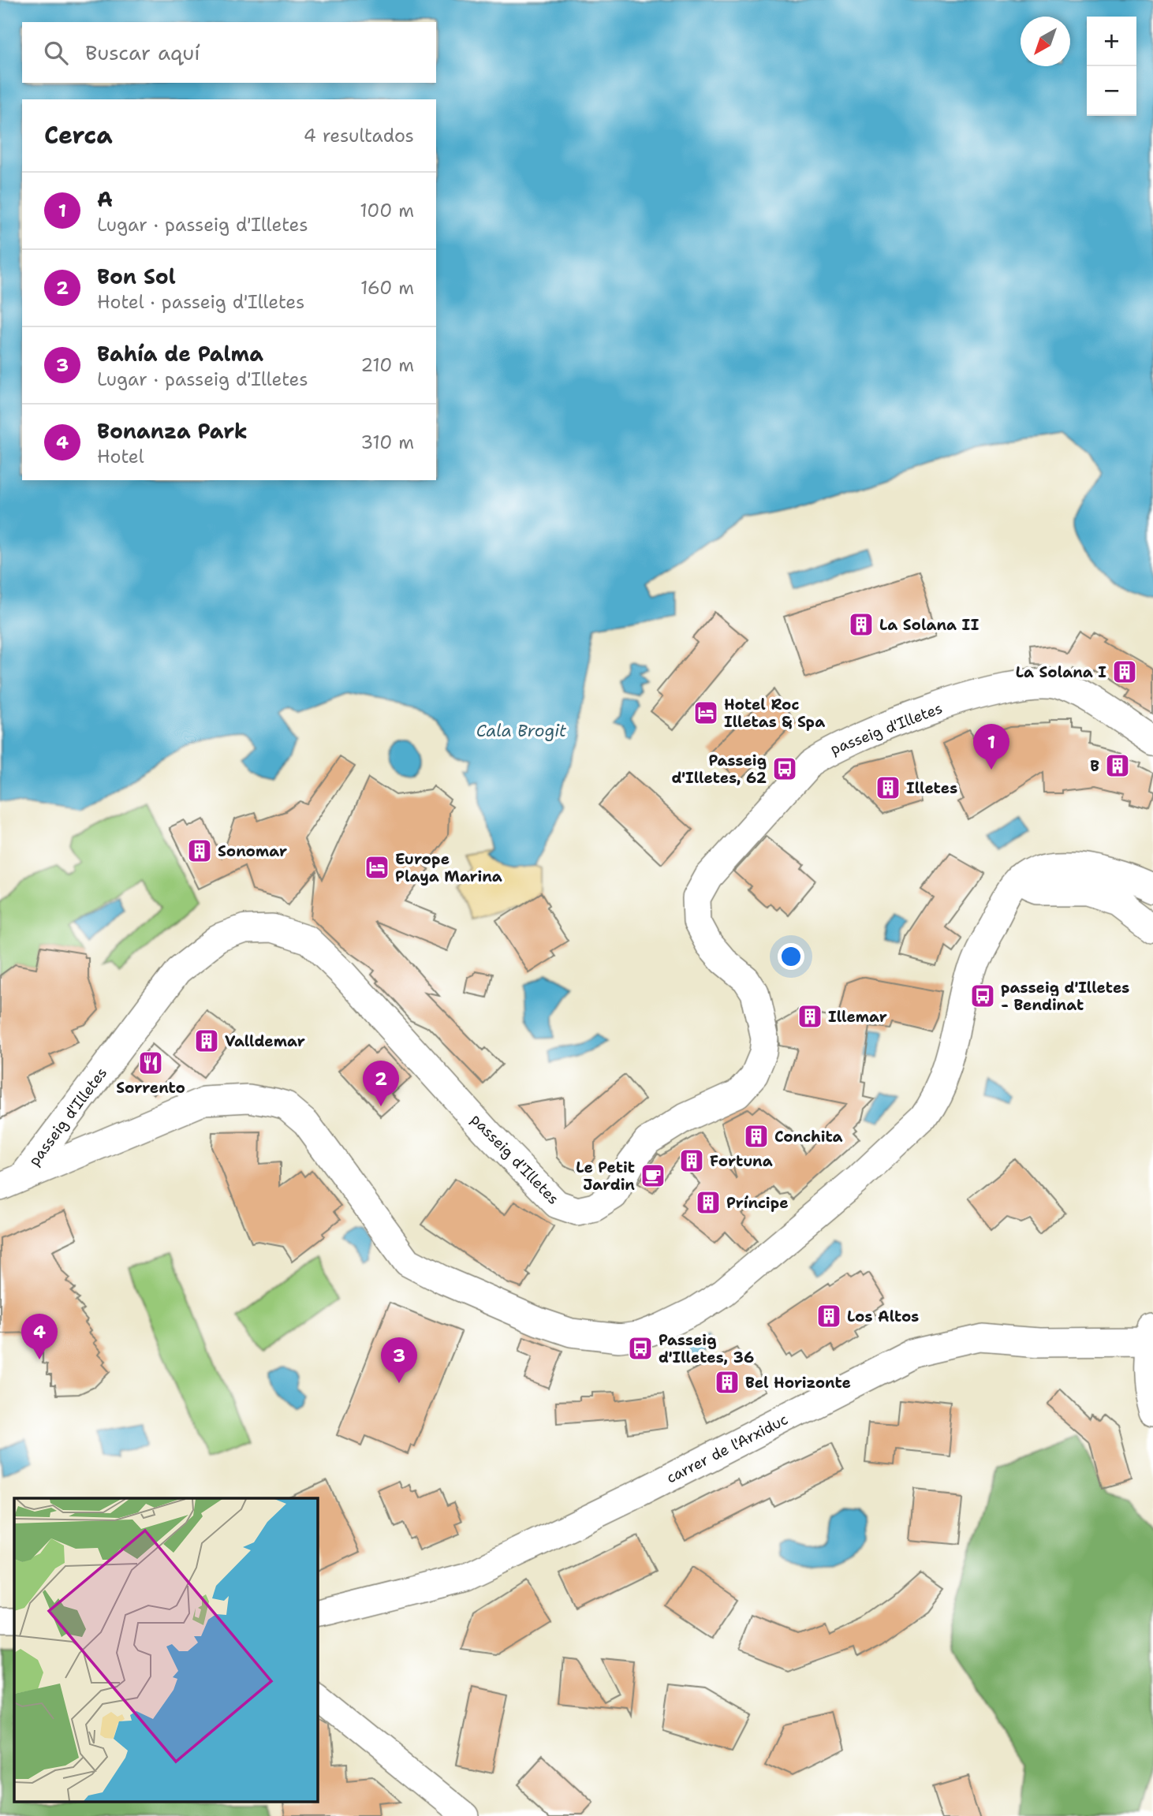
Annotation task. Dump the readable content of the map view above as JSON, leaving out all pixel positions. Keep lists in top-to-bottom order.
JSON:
{
  "streets": {
    "street": ["passeig d'Illetes", "carrer de l'Arxiduc"]
  },
  "water": ["Cala Brogit"],
  "places": {
    "building": [
      "La Solana II",
      "La Solana I",
      "B",
      "Illetes",
      "Sonomar",
      "Illemar",
      "Valldemar",
      "Conchita",
      "Fortuna",
      "Príncipe",
      "Los Altos",
      "Bel Horizonte"
    ],
    "hotel": ["Hotel Roc Illetas & Spa", "Europe Playa Marina"],
    "bus stop": ["Passeig d'Illetes, 62", "passeig d'Illetes - Bendinat", "Passeig d'Illetes, 36"],
    "restaurant": ["Sorrento"],
    "cafe": ["Le Petit Jardin"]
  },
  "north": "bottom left",
  "page": {
    "map_buttons": ["+", "−"],
    "search": "Buscar aquí",
    "heading": ["Cerca", "4 resultados"],
    "list": [
      {
        "mark": "1",
        "name": "A",
        "note": "Lugar · passeig d'Illetes",
        "value": "100 m"
      },
      {
        "mark": "2",
        "name": "Bon Sol",
        "note": "Hotel · passeig d'Illetes",
        "value": "160 m"
      },
      {
        "mark": "3",
        "name": "Bahía de Palma",
        "note": "Lugar · passeig d'Illetes",
        "value": "210 m"
      },
      {
        "mark": "4",
        "name": "Bonanza Park",
        "note": "Hotel",
        "value": "310 m"
      }
    ],
    "pins": [
      "1",
      "2",
      "4",
      "3"
    ]
  }
}
